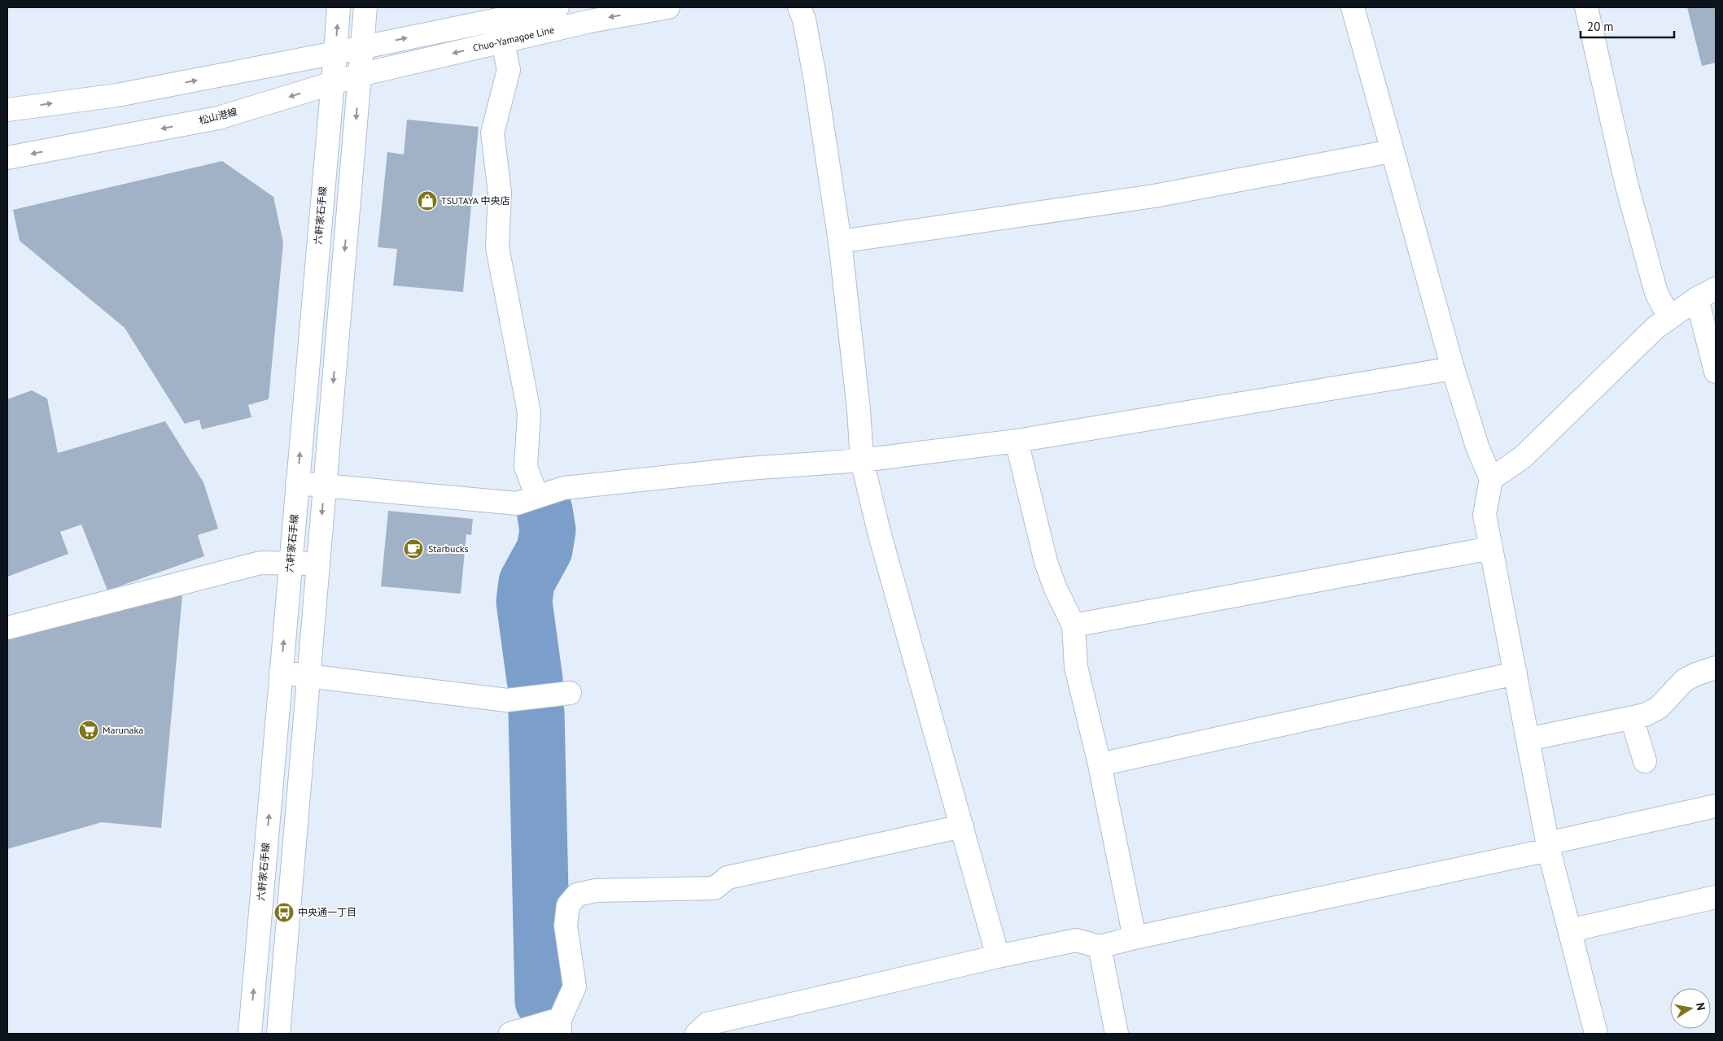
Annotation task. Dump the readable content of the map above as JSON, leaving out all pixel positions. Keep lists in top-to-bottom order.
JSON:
{
  "streets": {
    "street": ["Chuo-Yamagoe Line", "松山港線", "六軒家石手線"]
  },
  "crossings": [
    ["Chuo-Yamagoe Line", "松山港線"],
    ["松山港線", "六軒家石手線"]
  ],
  "places": {
    "shop": ["TSUTAYA 中央店"],
    "cafe": ["Starbucks"],
    "supermarket": ["Marunaka"],
    "bus stop": ["中央通一丁目"]
  },
  "scale_bar": "20 m",
  "north": "right"
}
